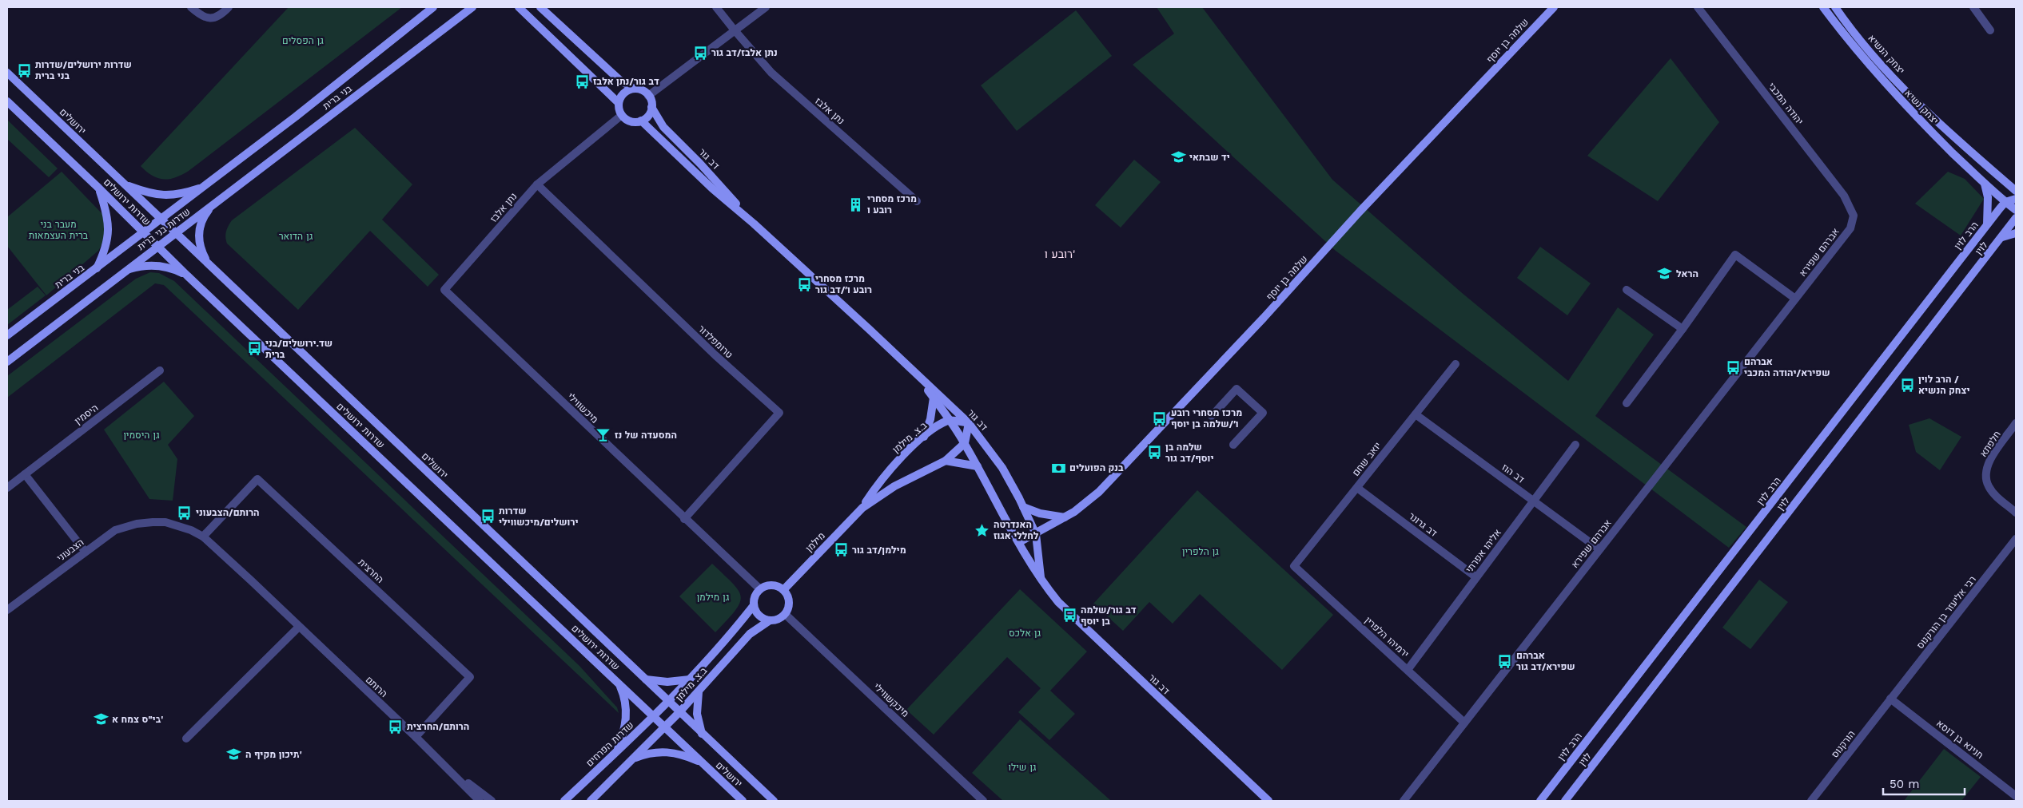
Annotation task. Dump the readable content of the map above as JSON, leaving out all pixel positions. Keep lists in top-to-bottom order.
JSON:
{
  "streets": {
    "main road": [
      "שלמה בן יוסף",
      "יצחק הנשיא",
      "בני ברית",
      "יצחק נשיא",
      "ירושלים",
      "דב גור",
      "שדרות ירושלים",
      "שדרות בני ברית",
      "הרב לוין",
      "לוין",
      "ב.צ. מילמן",
      "מילמן",
      "שדרות הפרחים"
    ],
    "street": [
      "יהודה המכבי",
      "נתן אלבז",
      "אברהם שפירא",
      "טרומפלדור",
      "מיכשווילי",
      "היסמין",
      "חלפתא",
      "יואב שחם",
      "דב הוז",
      "דב גרונר",
      "הצבעוני",
      "אליהו אפרתי",
      "החרצית",
      "רבי אליעזר בן הורקנוס",
      "ירמיהו הלפרין",
      "הרותם",
      "מיכקשווילי",
      "חנינא בן דוסא",
      "הורקנוס"
    ]
  },
  "crossings": [
    ["שלמה בן יוסף", "דב גור"],
    ["בני ברית", "שדרות ירושלים"],
    ["בני ברית", "שדרות בני ברית"],
    ["יהודה המכבי", "אברהם שפירא"],
    ["יצחק נשיא", "הרב לוין"],
    ["נתן אלבז", "דב גור"],
    ["נתן אלבז", "טרומפלדור"],
    ["נתן אלבז", "מיכשווילי"],
    ["ירושלים", "שדרות ירושלים"],
    ["דב גור", "ב.צ. מילמן"],
    ["שדרות ירושלים", "שדרות בני ברית"],
    ["שדרות ירושלים", "שדרות הפרחים"],
    ["אברהם שפירא", "דב הוז"],
    ["אברהם שפירא", "ירמיהו הלפרין"],
    ["טרומפלדור", "מיכשווילי"],
    ["מיכשווילי", "ב.צ. מילמן"],
    ["מיכשווילי", "מילמן"],
    ["מיכשווילי", "מיכקשווילי"],
    ["ב.צ. מילמן", "מילמן"],
    ["ב.צ. מילמן", "מיכקשווילי"],
    ["ב.צ. מילמן", "שדרות הפרחים"],
    ["יואב שחם", "דב הוז"],
    ["יואב שחם", "דב גרונר"],
    ["יואב שחם", "ירמיהו הלפרין"],
    ["דב הוז", "אליהו אפרתי"],
    ["דב גרונר", "אליהו אפרתי"],
    ["מילמן", "מיכקשווילי"],
    ["הצבעוני", "הרותם"],
    ["אליהו אפרתי", "ירמיהו הלפרין"],
    ["החרצית", "הרותם"],
    ["רבי אליעזר בן הורקנוס", "חנינא בן דוסא"],
    ["רבי אליעזר בן הורקנוס", "הורקנוס"],
    ["חנינא בן דוסא", "הורקנוס"]
  ],
  "districts": ["רובע ו'"],
  "parks": [
    "גן הפסלים",
    "מעבר בני ברית העצמאות",
    "גן הדואר",
    "גן היסמין",
    "גן הלפרין",
    "גן מילמן",
    "גן אלכס",
    "גן שילו"
  ],
  "places": {
    "bus stop": [
      "נתן אלבז/דב גור",
      "שדרות ירושלים/שדרות בני ברית",
      "דב גור/נתן אלבז",
      "מרכז מסחרי רובע ו׳/דב גור",
      "שד.ירושלים/בני ברית",
      "אברהם שפירא/יהודה המכבי",
      "הרב לוין / יצחק הנשיא",
      "מרכז מסחרי רובע ו׳/שלמה בן יוסף",
      "שלמה בן יוסף/דב גור",
      "הרותם/הצבעוני",
      "שדרות ירושלים/מיכשווילי",
      "מילמן/דב גור",
      "דב גור/שלמה בן יוסף",
      "אברהם שפירא/דב גור",
      "הרותם/החרצית"
    ],
    "school or university": [
      "יד שבתאי",
      "הראל",
      "בי\"ס צמח א'",
      "תיכון מקיף ה'"
    ],
    "building": ["מרכז מסחרי רובע ו"],
    "bar": ["המסעדה של נז"],
    "bank": ["בנק הפועלים"],
    "place": ["האנדרטה לחללי אגוז"]
  },
  "scale_bar": "50 m"
}
